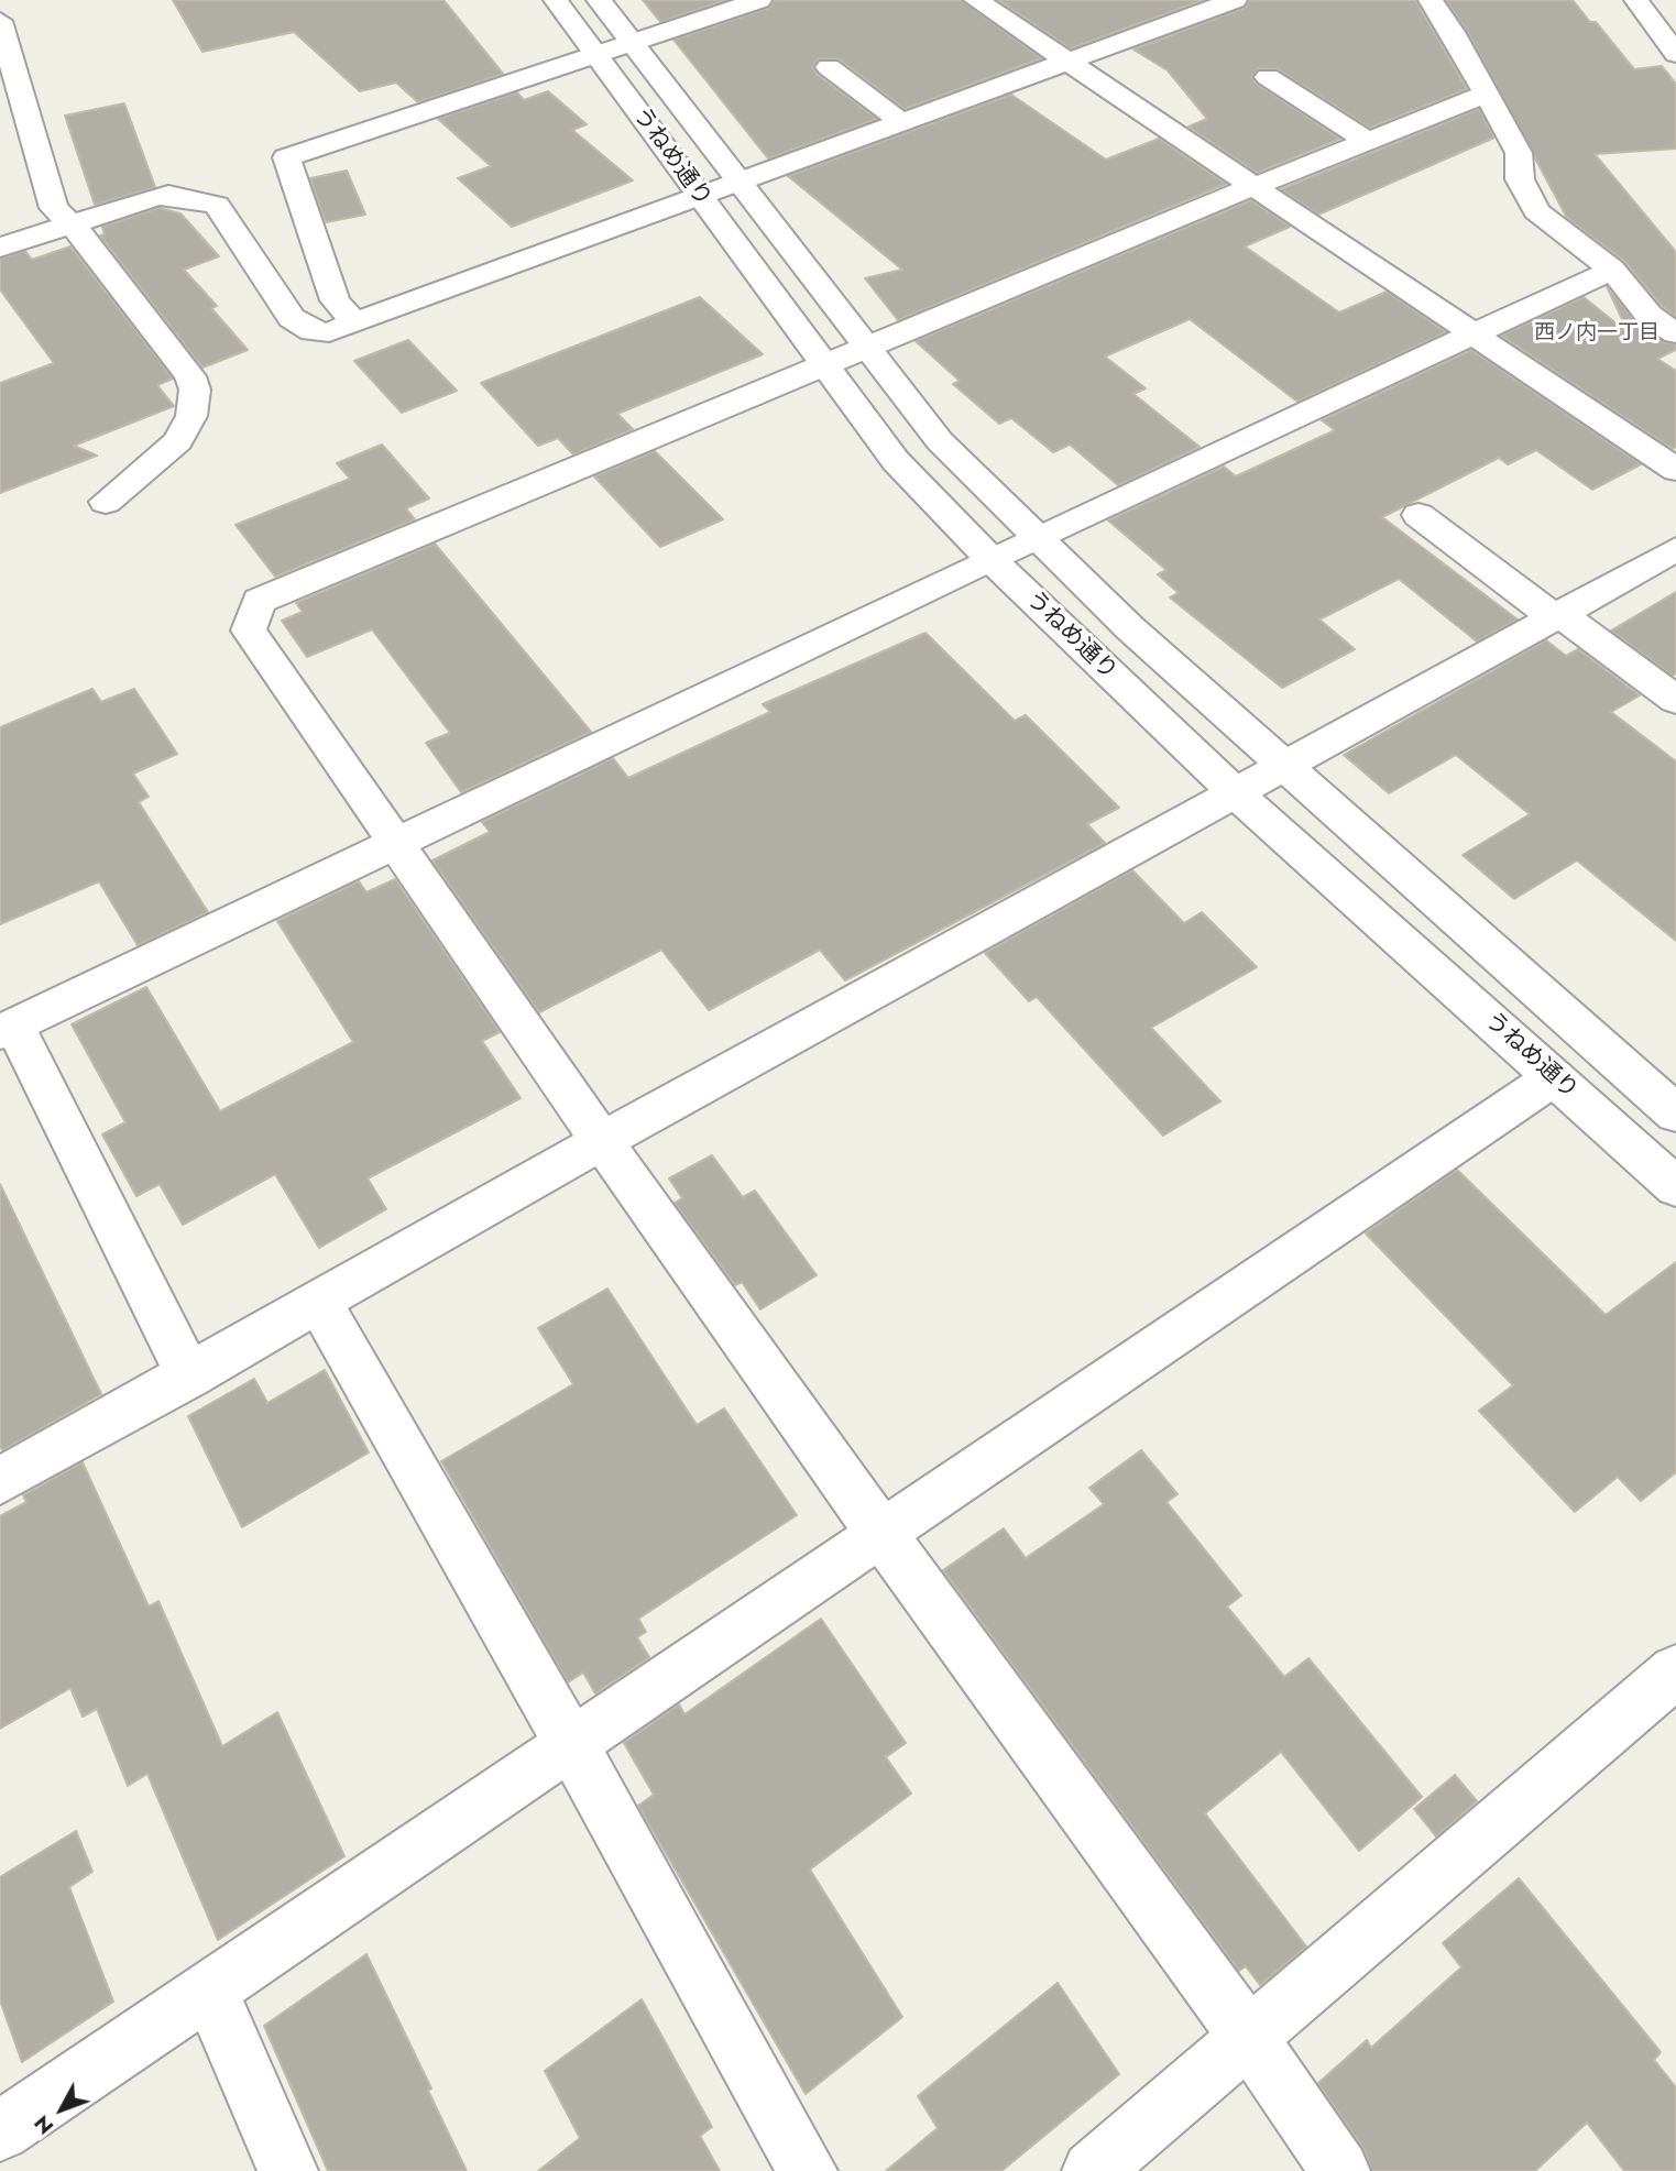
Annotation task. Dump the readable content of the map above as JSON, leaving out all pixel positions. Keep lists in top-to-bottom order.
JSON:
{
  "streets": {
    "street": ["うねめ通り"]
  },
  "districts": ["西ノ内一丁目"],
  "north": "bottom left"
}
